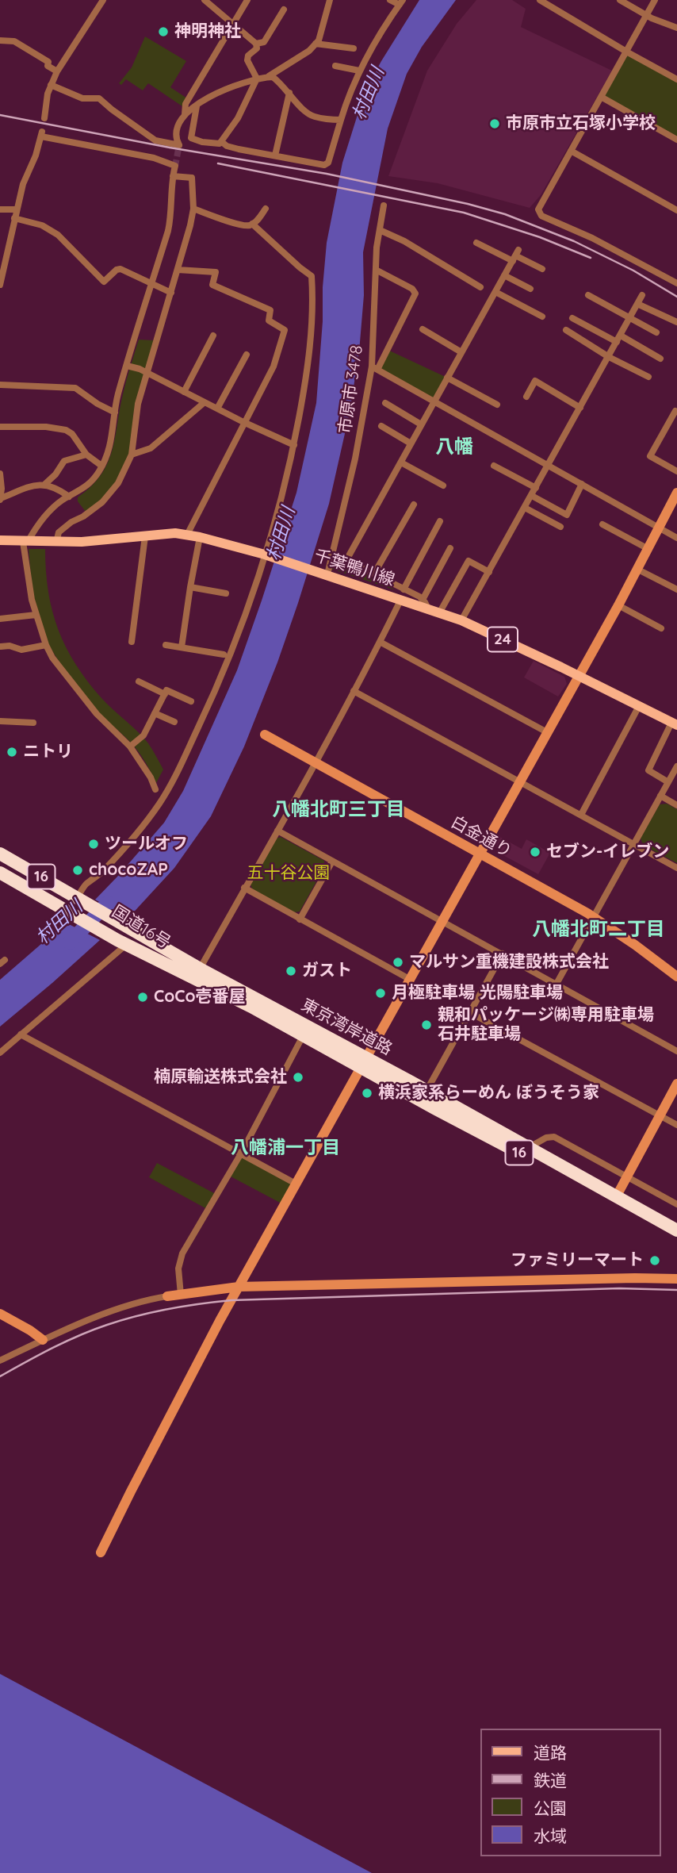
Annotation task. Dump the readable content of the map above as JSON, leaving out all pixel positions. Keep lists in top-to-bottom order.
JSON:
{
  "streets": {
    "highway": ["16", "国道16号", "東京湾岸道路"],
    "main road": ["千葉鴨川線", "24"],
    "street": ["市原市 3478", "白金通り"]
  },
  "crossings": [
    ["市原市 3478", "千葉鴨川線"],
    ["16", "東京湾岸道路"],
    ["国道16号", "東京湾岸道路"]
  ],
  "districts": [
    "八幡",
    "八幡北町三丁目",
    "八幡北町二丁目",
    "八幡浦一丁目"
  ],
  "water": ["村田川"],
  "parks": ["五十谷公園"],
  "places": [
    "神明神社",
    "市原市立石塚小学校",
    "ニトリ",
    "ツールオフ",
    "セブン-イレブン",
    "chocoZAP",
    "マルサン重機建設株式会社",
    "ガスト",
    "月極駐車場 光陽駐車場",
    "CoCo壱番屋",
    "親和パッケージ㈱専用駐車場 石井駐車場",
    "楠原輸送株式会社",
    "横浜家系らーめん ぼうそう家",
    "ファミリーマート"
  ],
  "legend": [
    "道路",
    "鉄道",
    "公園",
    "水域"
  ]
}
